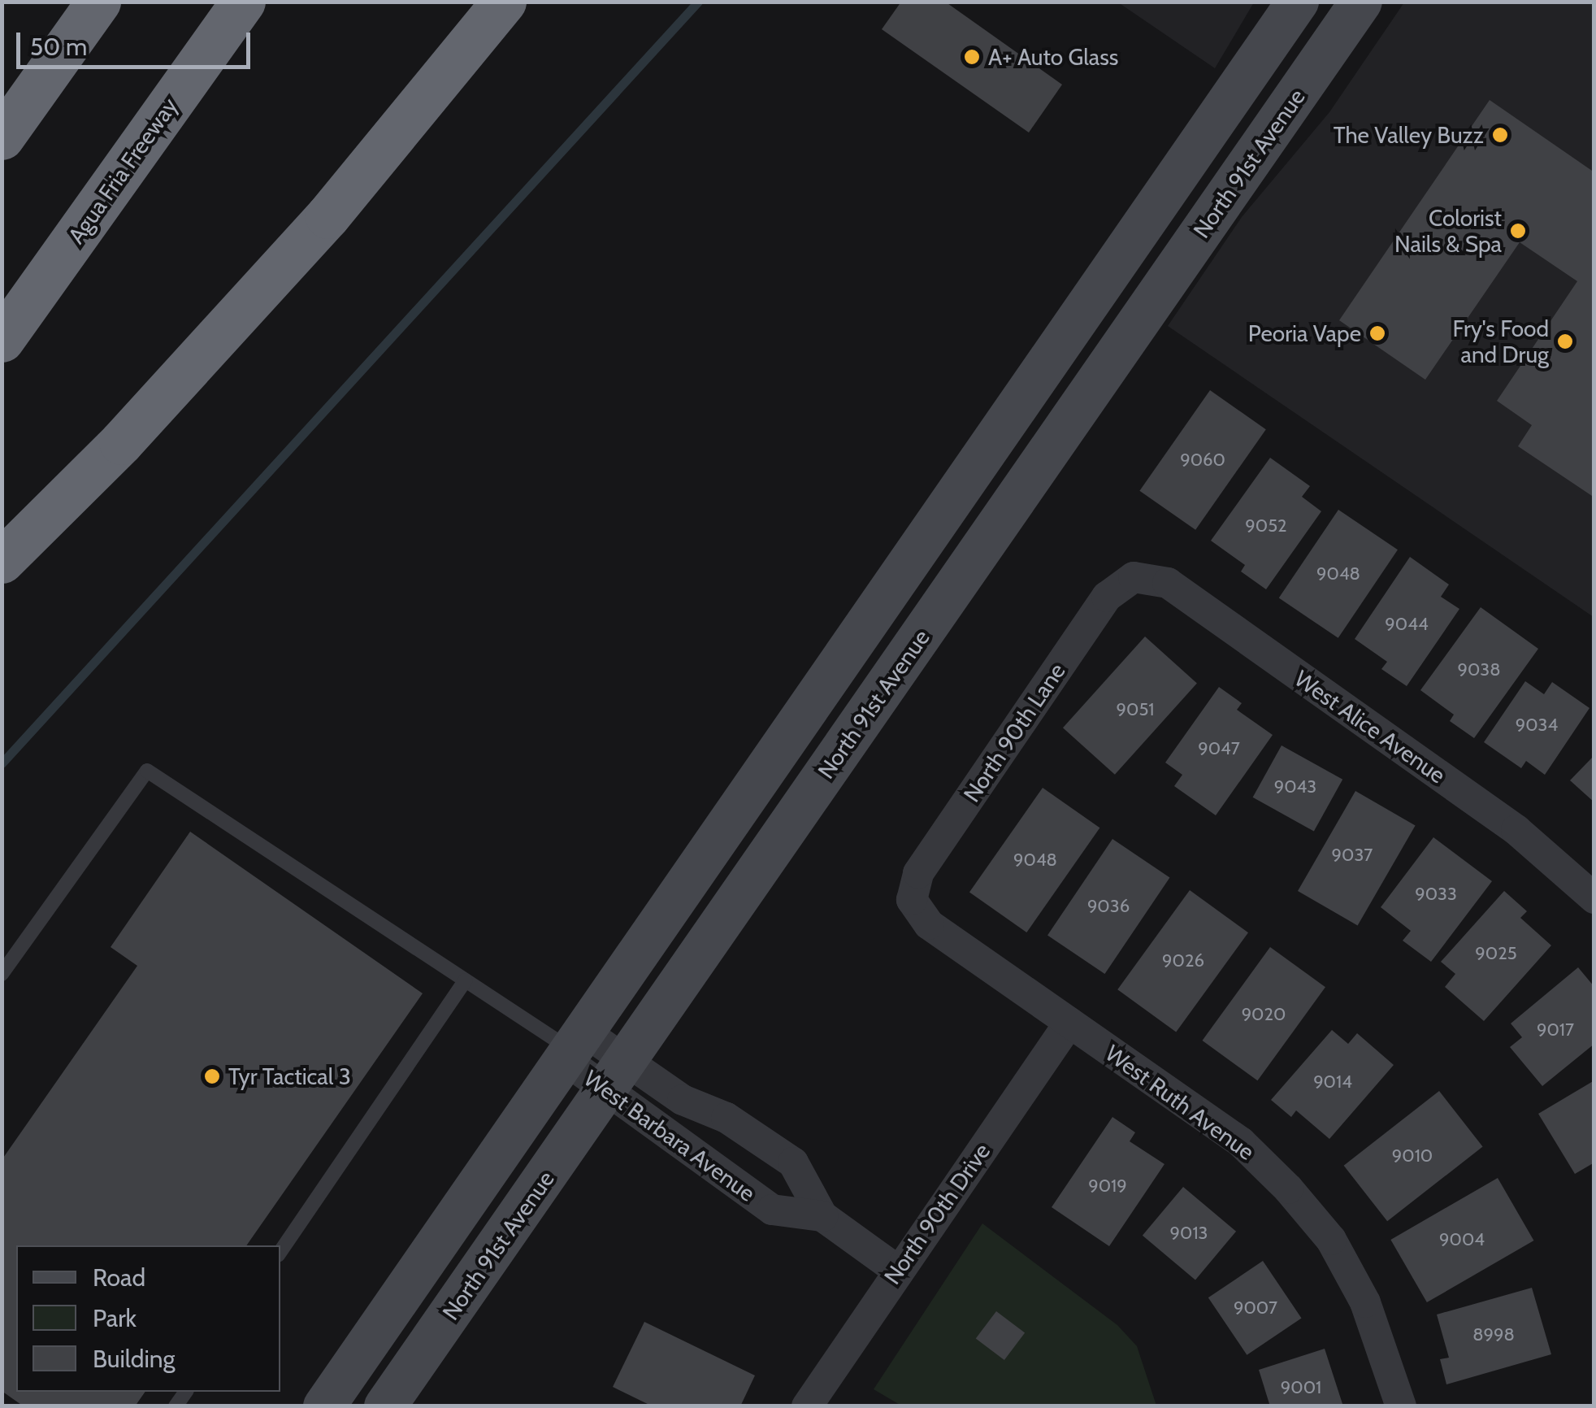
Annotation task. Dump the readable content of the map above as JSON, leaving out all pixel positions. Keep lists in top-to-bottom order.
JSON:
{
  "streets": {
    "highway": ["Agua Fria Freeway"],
    "main road": ["North 91st Avenue"],
    "street": [
      "West Alice Avenue",
      "North 90th Lane",
      "West Ruth Avenue",
      "West Barbara Avenue",
      "North 90th Drive"
    ]
  },
  "crossings": [
    ["North 91st Avenue", "West Barbara Avenue"],
    ["West Alice Avenue", "North 90th Lane"],
    ["North 90th Lane", "West Ruth Avenue"],
    ["West Ruth Avenue", "North 90th Drive"],
    ["West Barbara Avenue", "North 90th Drive"]
  ],
  "places": [
    "A+ Auto Glass",
    "The Valley Buzz",
    "Colorist Nails & Spa",
    "Peoria Vape",
    "Fry's Food and Drug",
    "Tyr Tactical 3"
  ],
  "house_numbers": [
    "9060",
    "9052",
    "9048",
    "9044",
    "9038",
    "9051",
    "9034",
    "9047",
    "9043",
    "9037",
    "9048",
    "9033",
    "9036",
    "9025",
    "9026",
    "9020",
    "9017",
    "9014",
    "9010",
    "9019",
    "9013",
    "9004",
    "9007",
    "8998",
    "9001"
  ],
  "legend": ["Road", "Park", "Building"],
  "scale_bar": "50 m"
}
